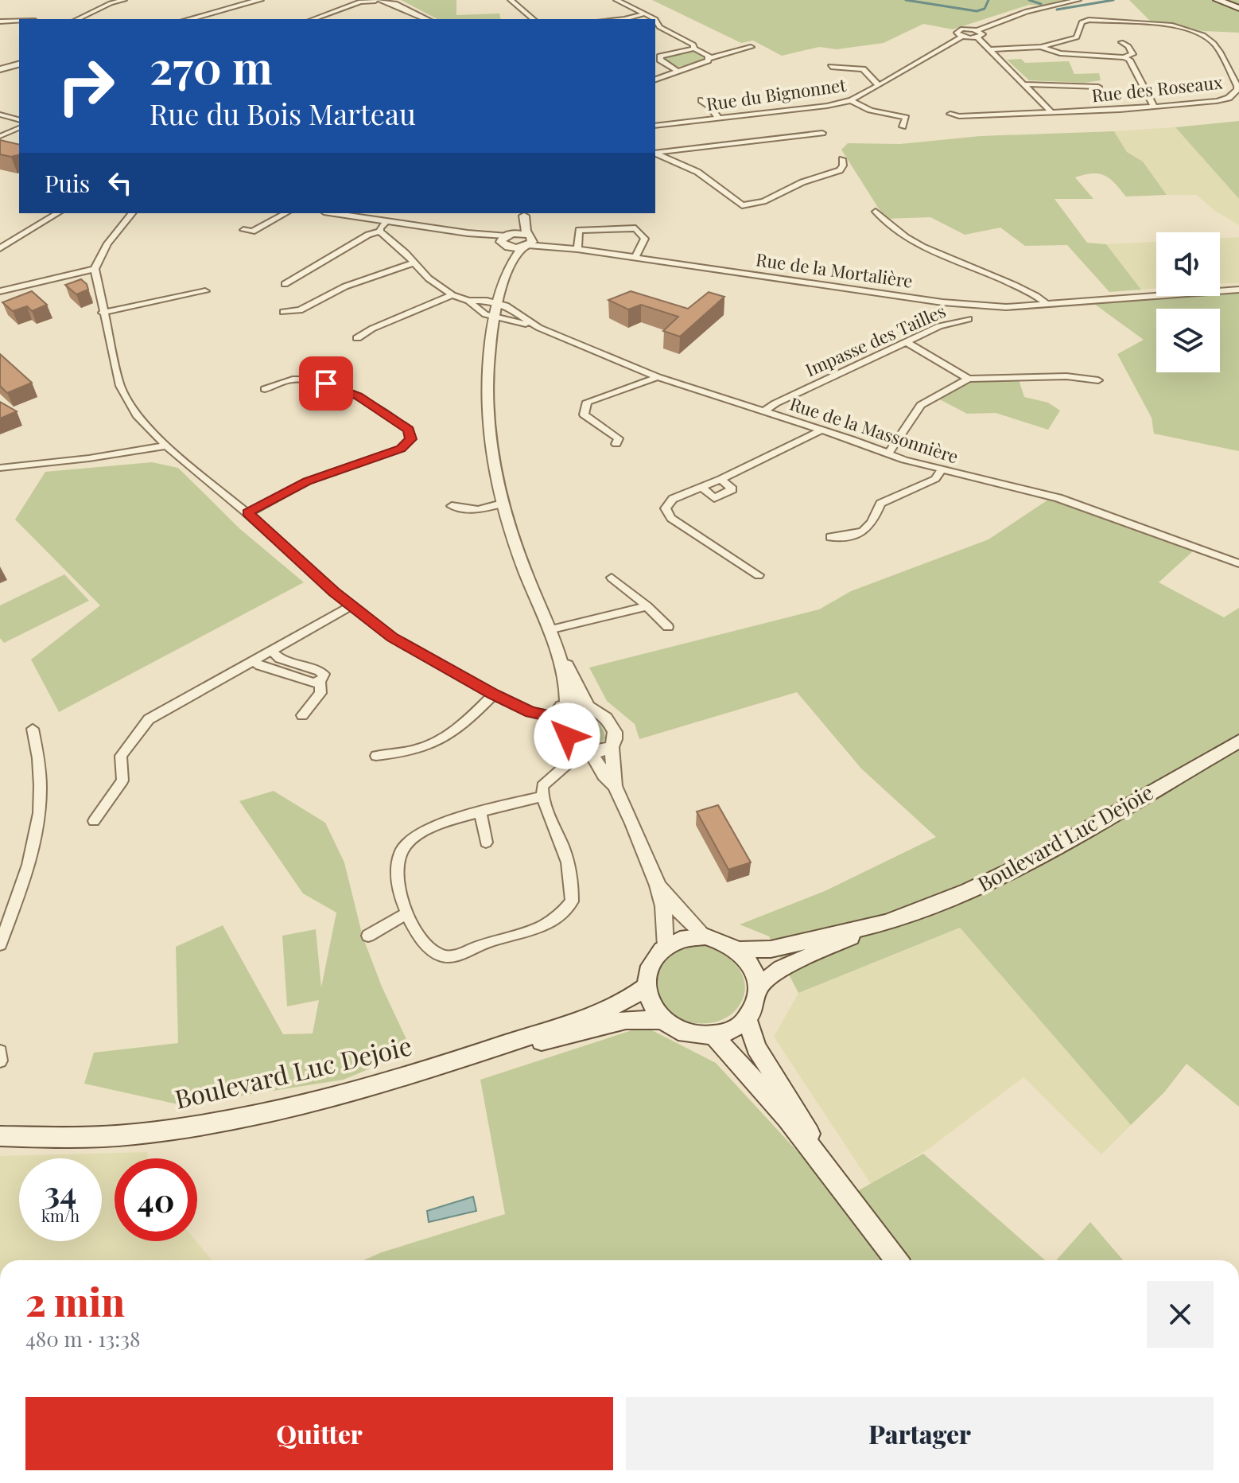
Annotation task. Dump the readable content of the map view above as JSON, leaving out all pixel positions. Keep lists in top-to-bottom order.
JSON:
{
  "streets": {
    "main road": ["Boulevard Luc Dejoie"],
    "street": [
      "Rue des Roseaux",
      "Rue du Bignonnet",
      "Rue de la Mortalière",
      "Impasse des Tailles",
      "Rue de la Massonnière"
    ]
  },
  "crossings": [
    ["Impasse des Tailles", "Rue de la Massonnière"]
  ],
  "page": {
    "turn": ["270 m", "Rue du Bois Marteau"],
    "then": "Puis",
    "speed": "34 km/h",
    "limit": "40",
    "heading": ["2 min", "480 m · 13:38"],
    "buttons": ["Quitter", "Partager"]
  }
}
